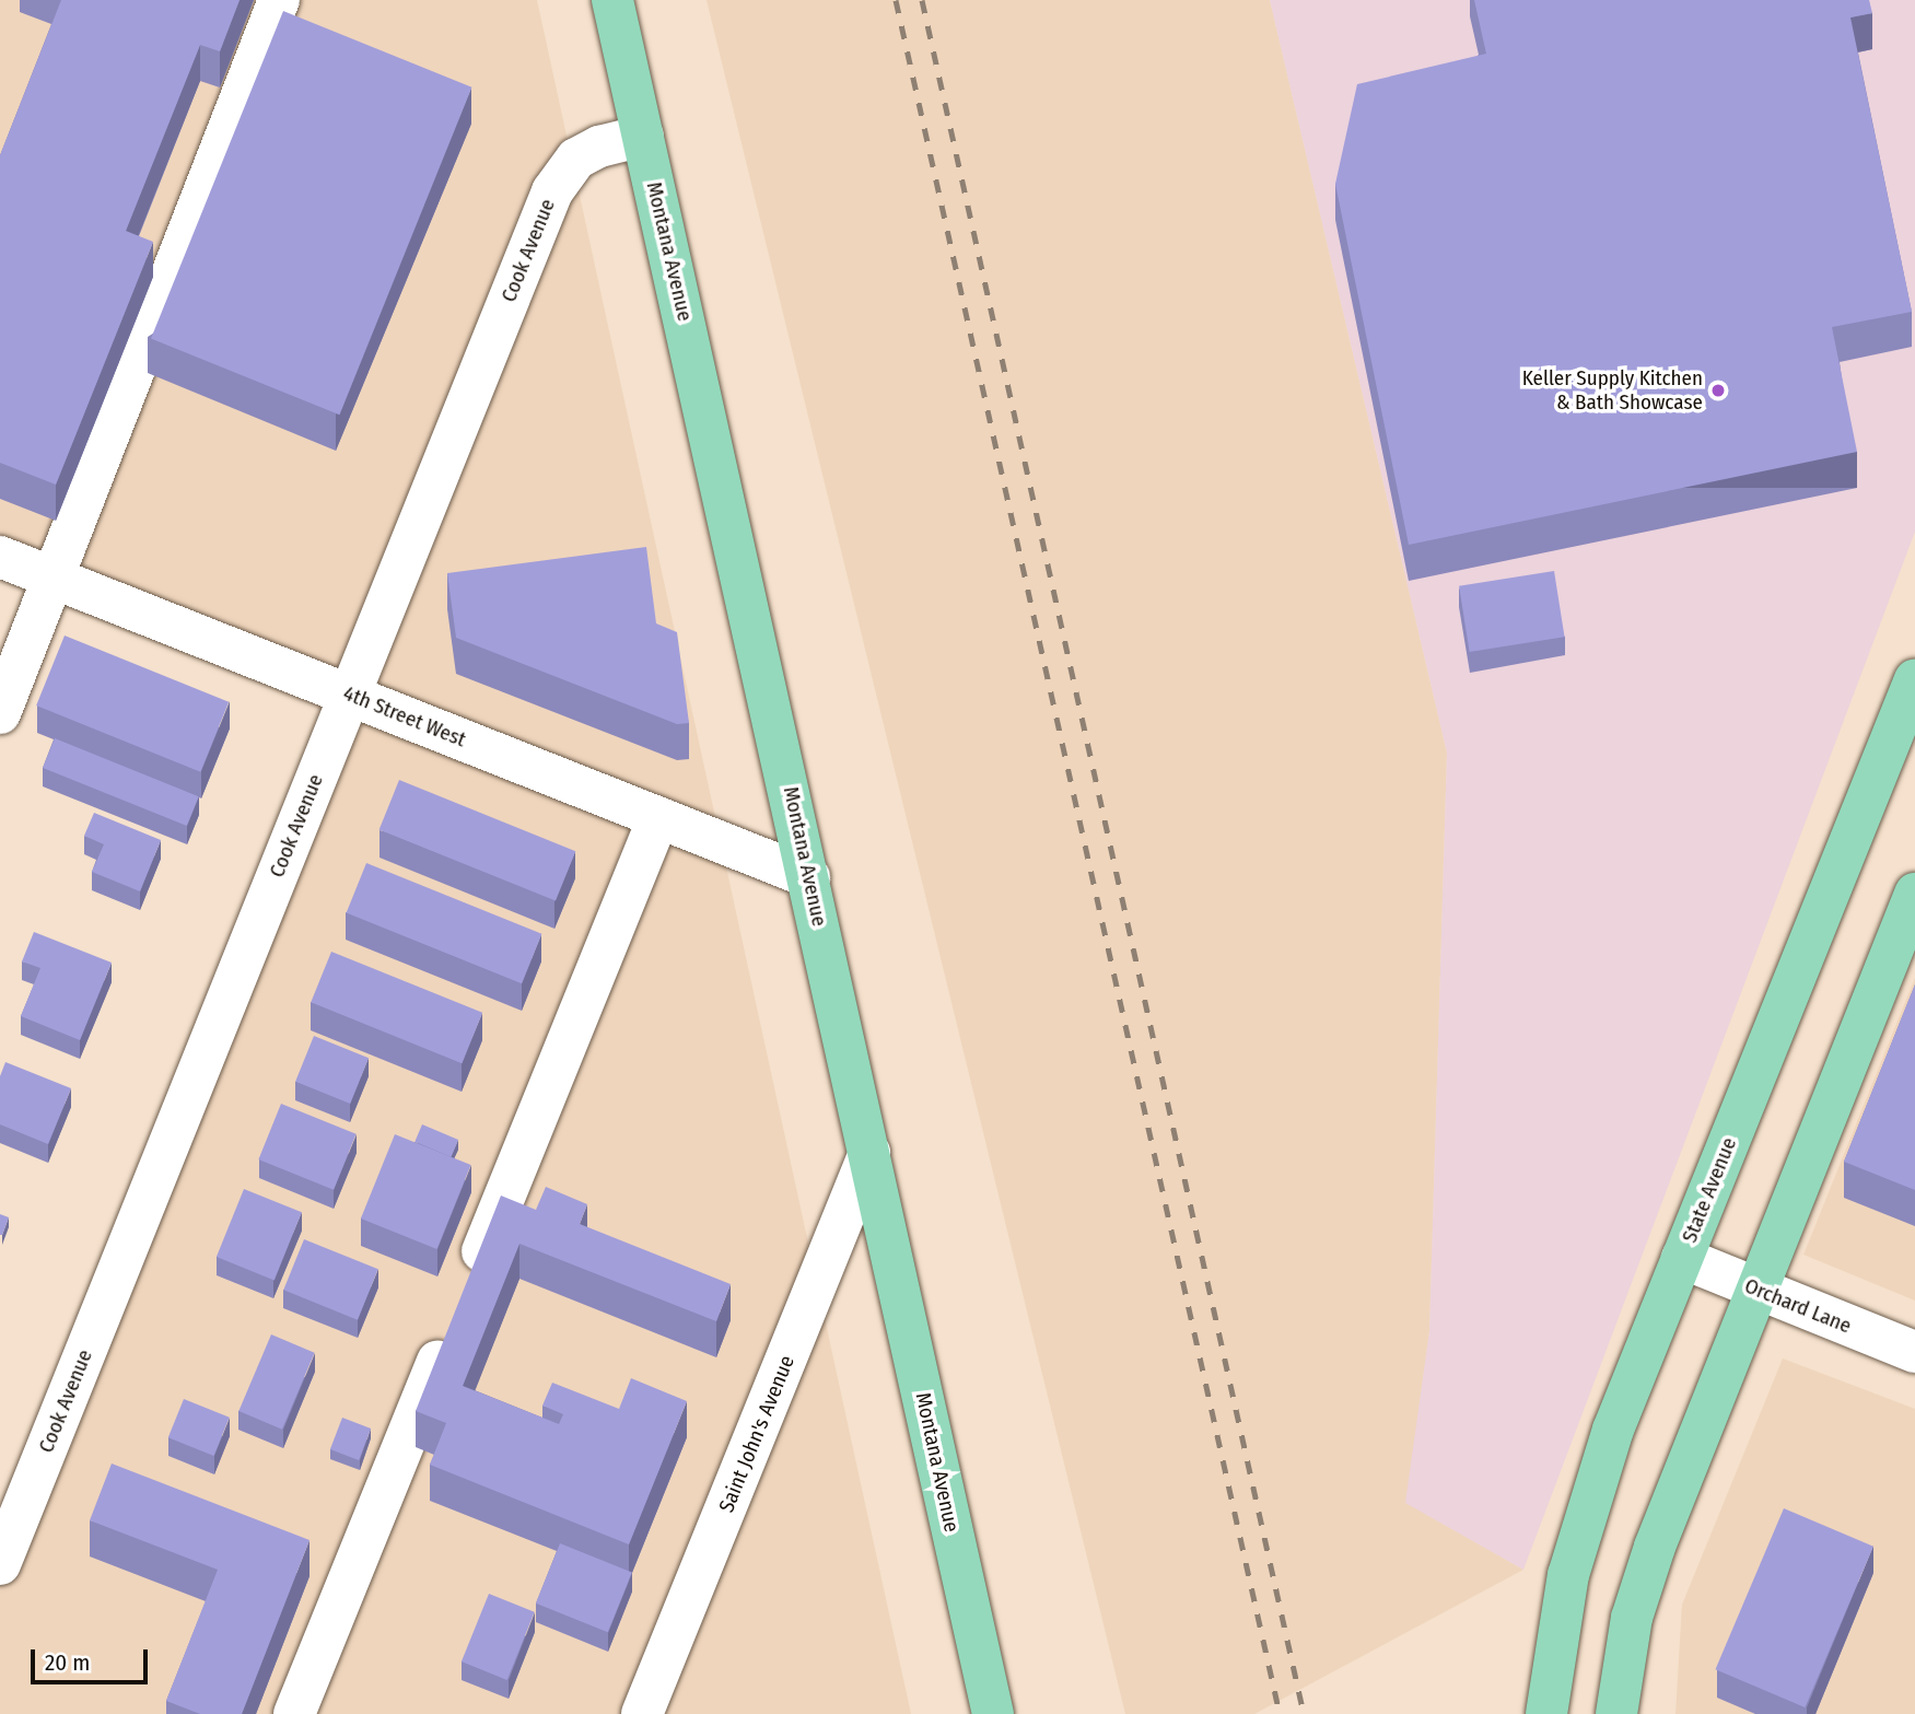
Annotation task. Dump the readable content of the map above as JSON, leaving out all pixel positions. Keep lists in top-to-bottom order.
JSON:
{
  "streets": {
    "main road": ["Montana Avenue", "State Avenue"],
    "street": [
      "Cook Avenue",
      "4th Street West",
      "Orchard Lane",
      "Saint John's Avenue"
    ]
  },
  "crossings": [
    ["Cook Avenue", "Montana Avenue"],
    ["Cook Avenue", "4th Street West"],
    ["Montana Avenue", "4th Street West"],
    ["Montana Avenue", "Saint John's Avenue"],
    ["State Avenue", "Orchard Lane"]
  ],
  "places": ["Keller Supply Kitchen & Bath Showcase"],
  "scale_bar": "20 m"
}
